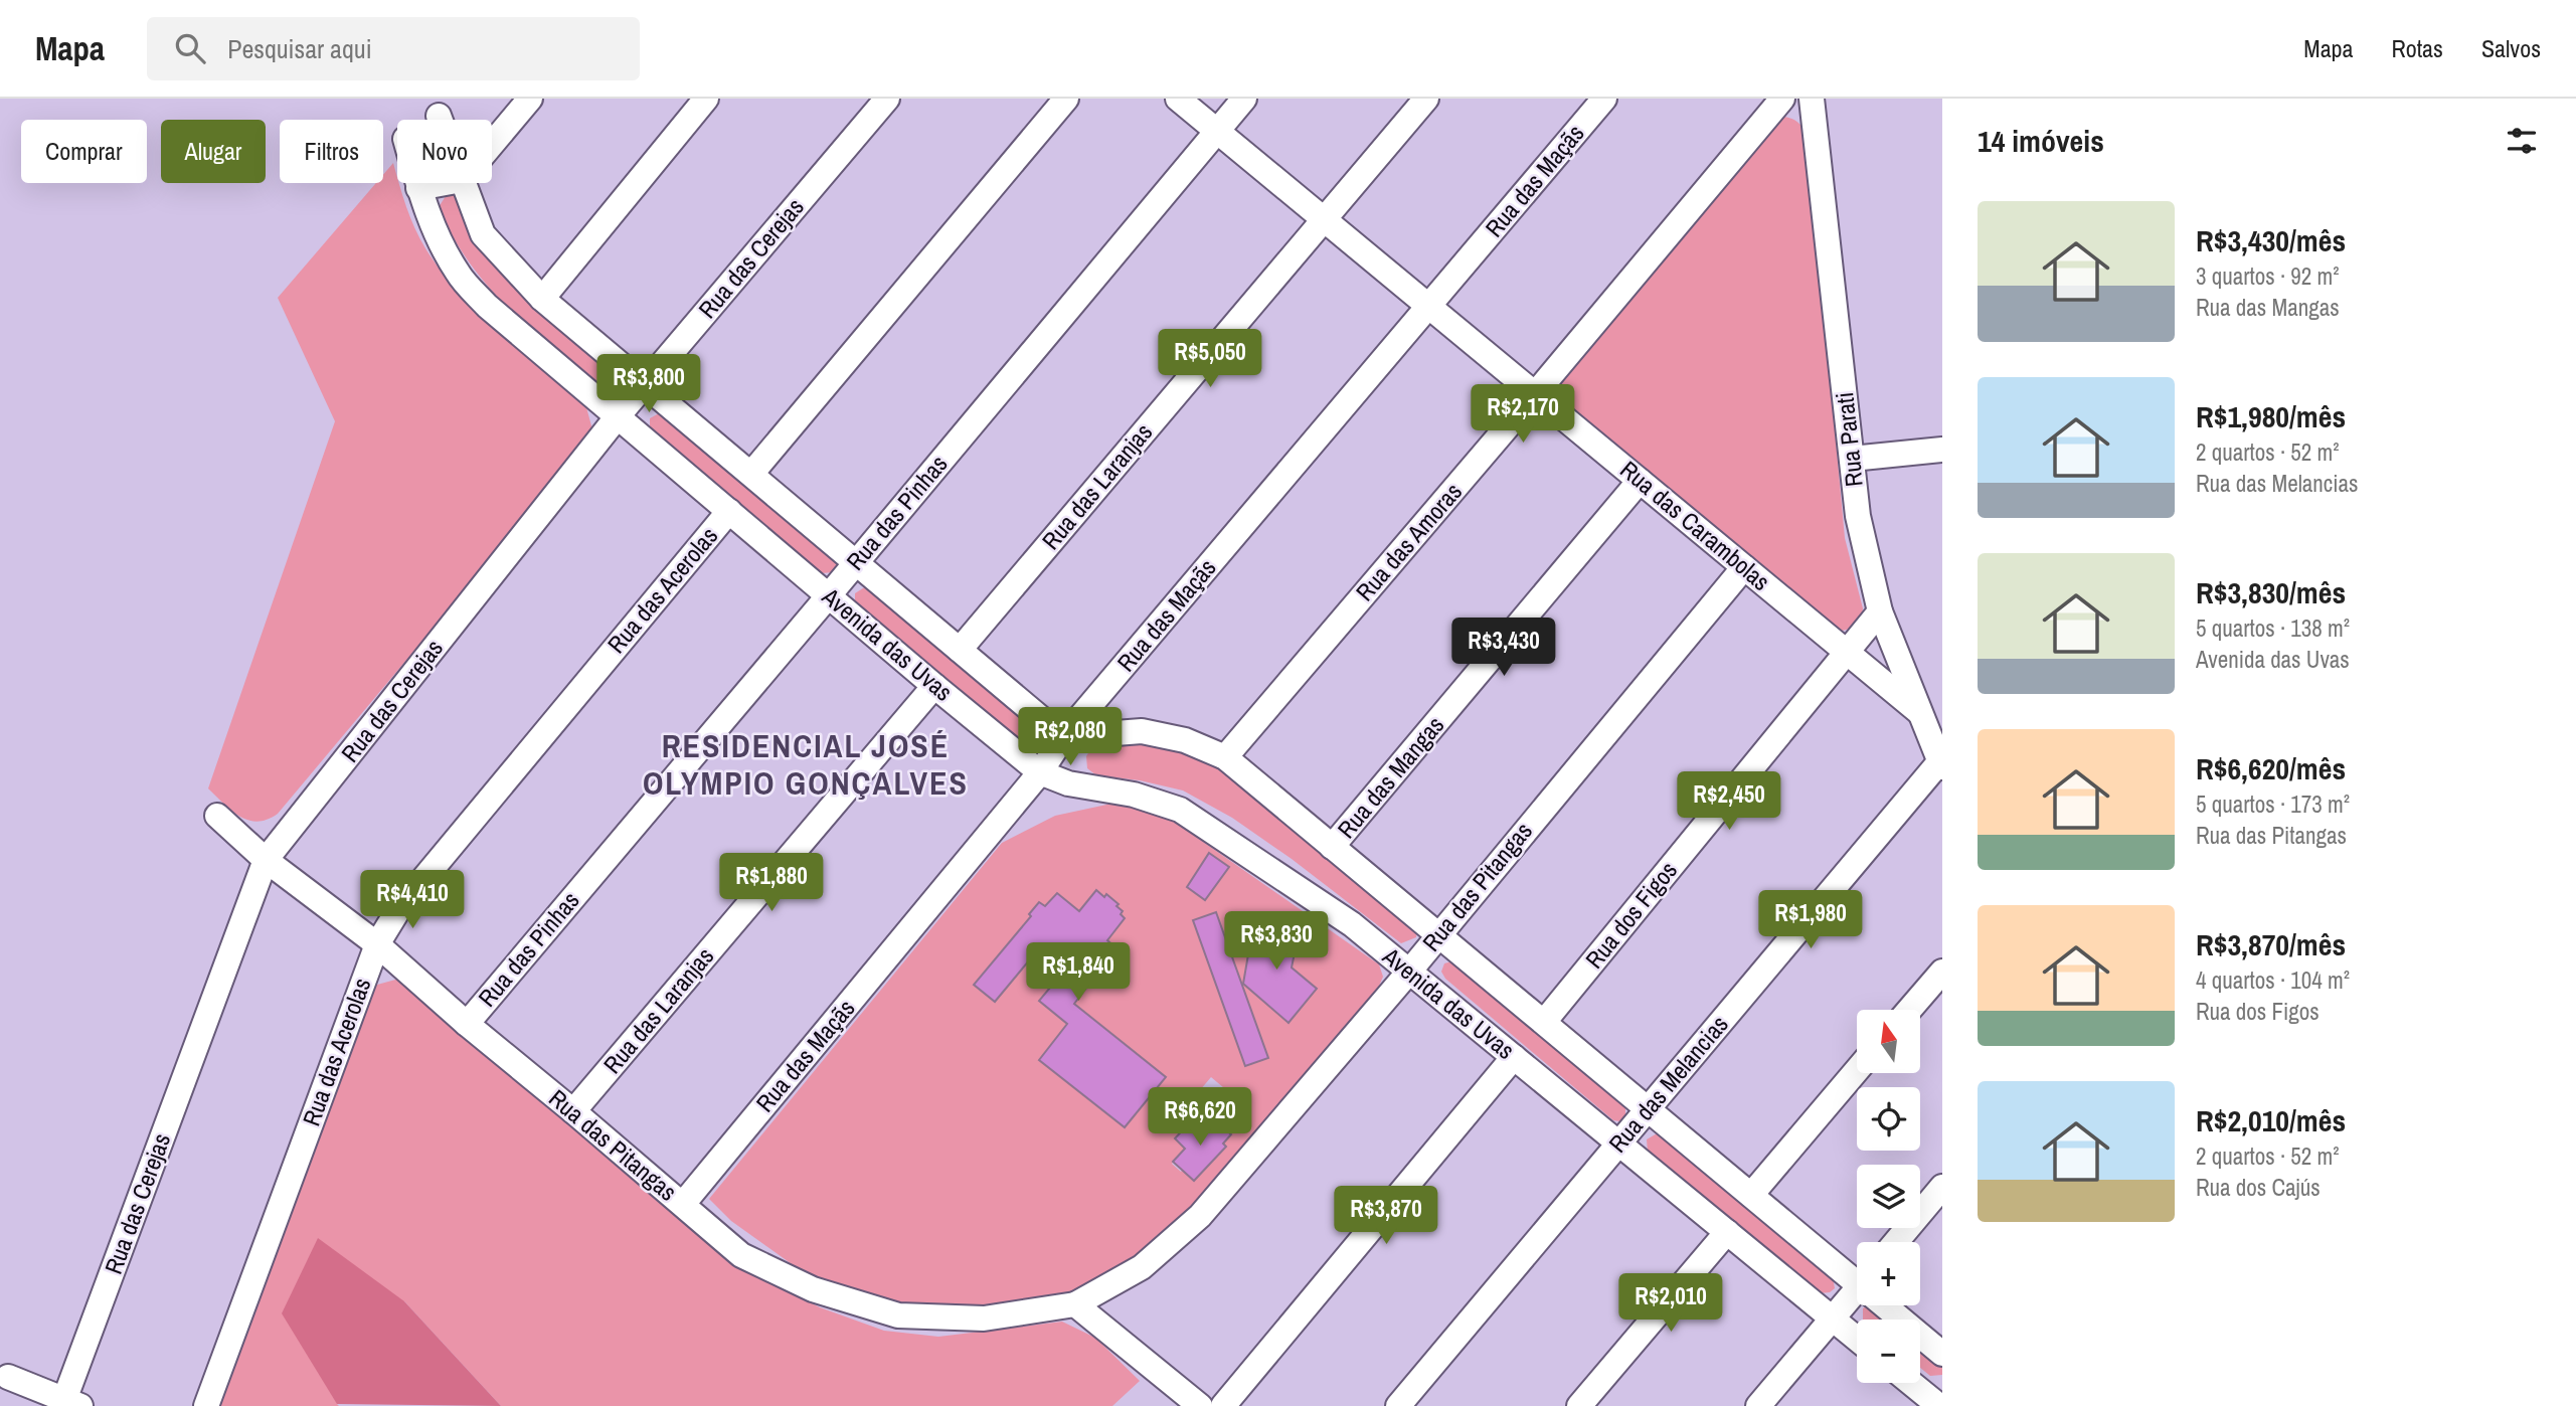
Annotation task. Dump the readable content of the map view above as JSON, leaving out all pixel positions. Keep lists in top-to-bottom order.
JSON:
{
  "streets": {
    "street": [
      "Rua das Maçãs",
      "Rua das Cerejas",
      "Rua Parati",
      "Rua das Laranjas",
      "Rua das Pinhas",
      "Rua das Carambolas",
      "Rua das Amoras",
      "Rua das Acerolas",
      "Avenida das Uvas",
      "Rua das Mangas",
      "Rua das Pitangas",
      "Rua dos Figos",
      "Rua das Melancias"
    ]
  },
  "crossings": [
    ["Rua das Maçãs", "Rua das Carambolas"],
    ["Rua das Maçãs", "Avenida das Uvas"],
    ["Rua das Maçãs", "Rua das Pitangas"],
    ["Rua das Cerejas", "Avenida das Uvas"],
    ["Rua das Cerejas", "Rua das Pitangas"],
    ["Rua Parati", "Rua das Carambolas"],
    ["Rua Parati", "Rua dos Figos"],
    ["Rua Parati", "Rua das Melancias"],
    ["Rua das Laranjas", "Rua das Carambolas"],
    ["Rua das Laranjas", "Avenida das Uvas"],
    ["Rua das Laranjas", "Rua das Pitangas"],
    ["Rua das Pinhas", "Rua das Carambolas"],
    ["Rua das Pinhas", "Avenida das Uvas"],
    ["Rua das Pinhas", "Rua das Pitangas"],
    ["Rua das Carambolas", "Rua das Amoras"],
    ["Rua das Carambolas", "Rua das Mangas"],
    ["Rua das Carambolas", "Rua das Pitangas"],
    ["Rua das Carambolas", "Rua dos Figos"],
    ["Rua das Amoras", "Avenida das Uvas"],
    ["Rua das Acerolas", "Avenida das Uvas"],
    ["Rua das Acerolas", "Rua das Pitangas"],
    ["Avenida das Uvas", "Rua das Mangas"],
    ["Avenida das Uvas", "Rua das Pitangas"],
    ["Avenida das Uvas", "Rua dos Figos"],
    ["Avenida das Uvas", "Rua das Melancias"]
  ],
  "districts": ["RESIDENCIAL JOSÉ OLYMPIO GONÇALVES"],
  "north": "top",
  "page": {
    "header": "Mapa",
    "search": "Pesquisar aqui",
    "nav": ["Mapa", "Rotas", "Salvos"],
    "heading": "14 imóveis",
    "chip": [
      "Comprar",
      "Alugar",
      "Filtros",
      "Novo"
    ],
    "list": [
      {
        "name": "R$3,430/mês",
        "note": "3 quartos · 92 m² · Rua das Mangas"
      },
      {
        "name": "R$1,980/mês",
        "note": "2 quartos · 52 m² · Rua das Melancias"
      },
      {
        "name": "R$3,830/mês",
        "note": "5 quartos · 138 m² · Avenida das Uvas"
      },
      {
        "name": "R$6,620/mês",
        "note": "5 quartos · 173 m² · Rua das Pitangas"
      },
      {
        "name": "R$3,870/mês",
        "note": "4 quartos · 104 m² · Rua dos Figos"
      },
      {
        "name": "R$2,010/mês",
        "note": "2 quartos · 52 m² · Rua dos Cajús"
      }
    ],
    "price": [
      "R$5,050",
      "R$3,800",
      "R$2,170",
      "R$3,430",
      "R$2,080",
      "R$2,450",
      "R$1,880",
      "R$4,410",
      "R$1,980",
      "R$3,830",
      "R$1,840",
      "R$6,620",
      "R$3,870",
      "R$2,010"
    ],
    "map_buttons": ["+", "−"]
  }
}
